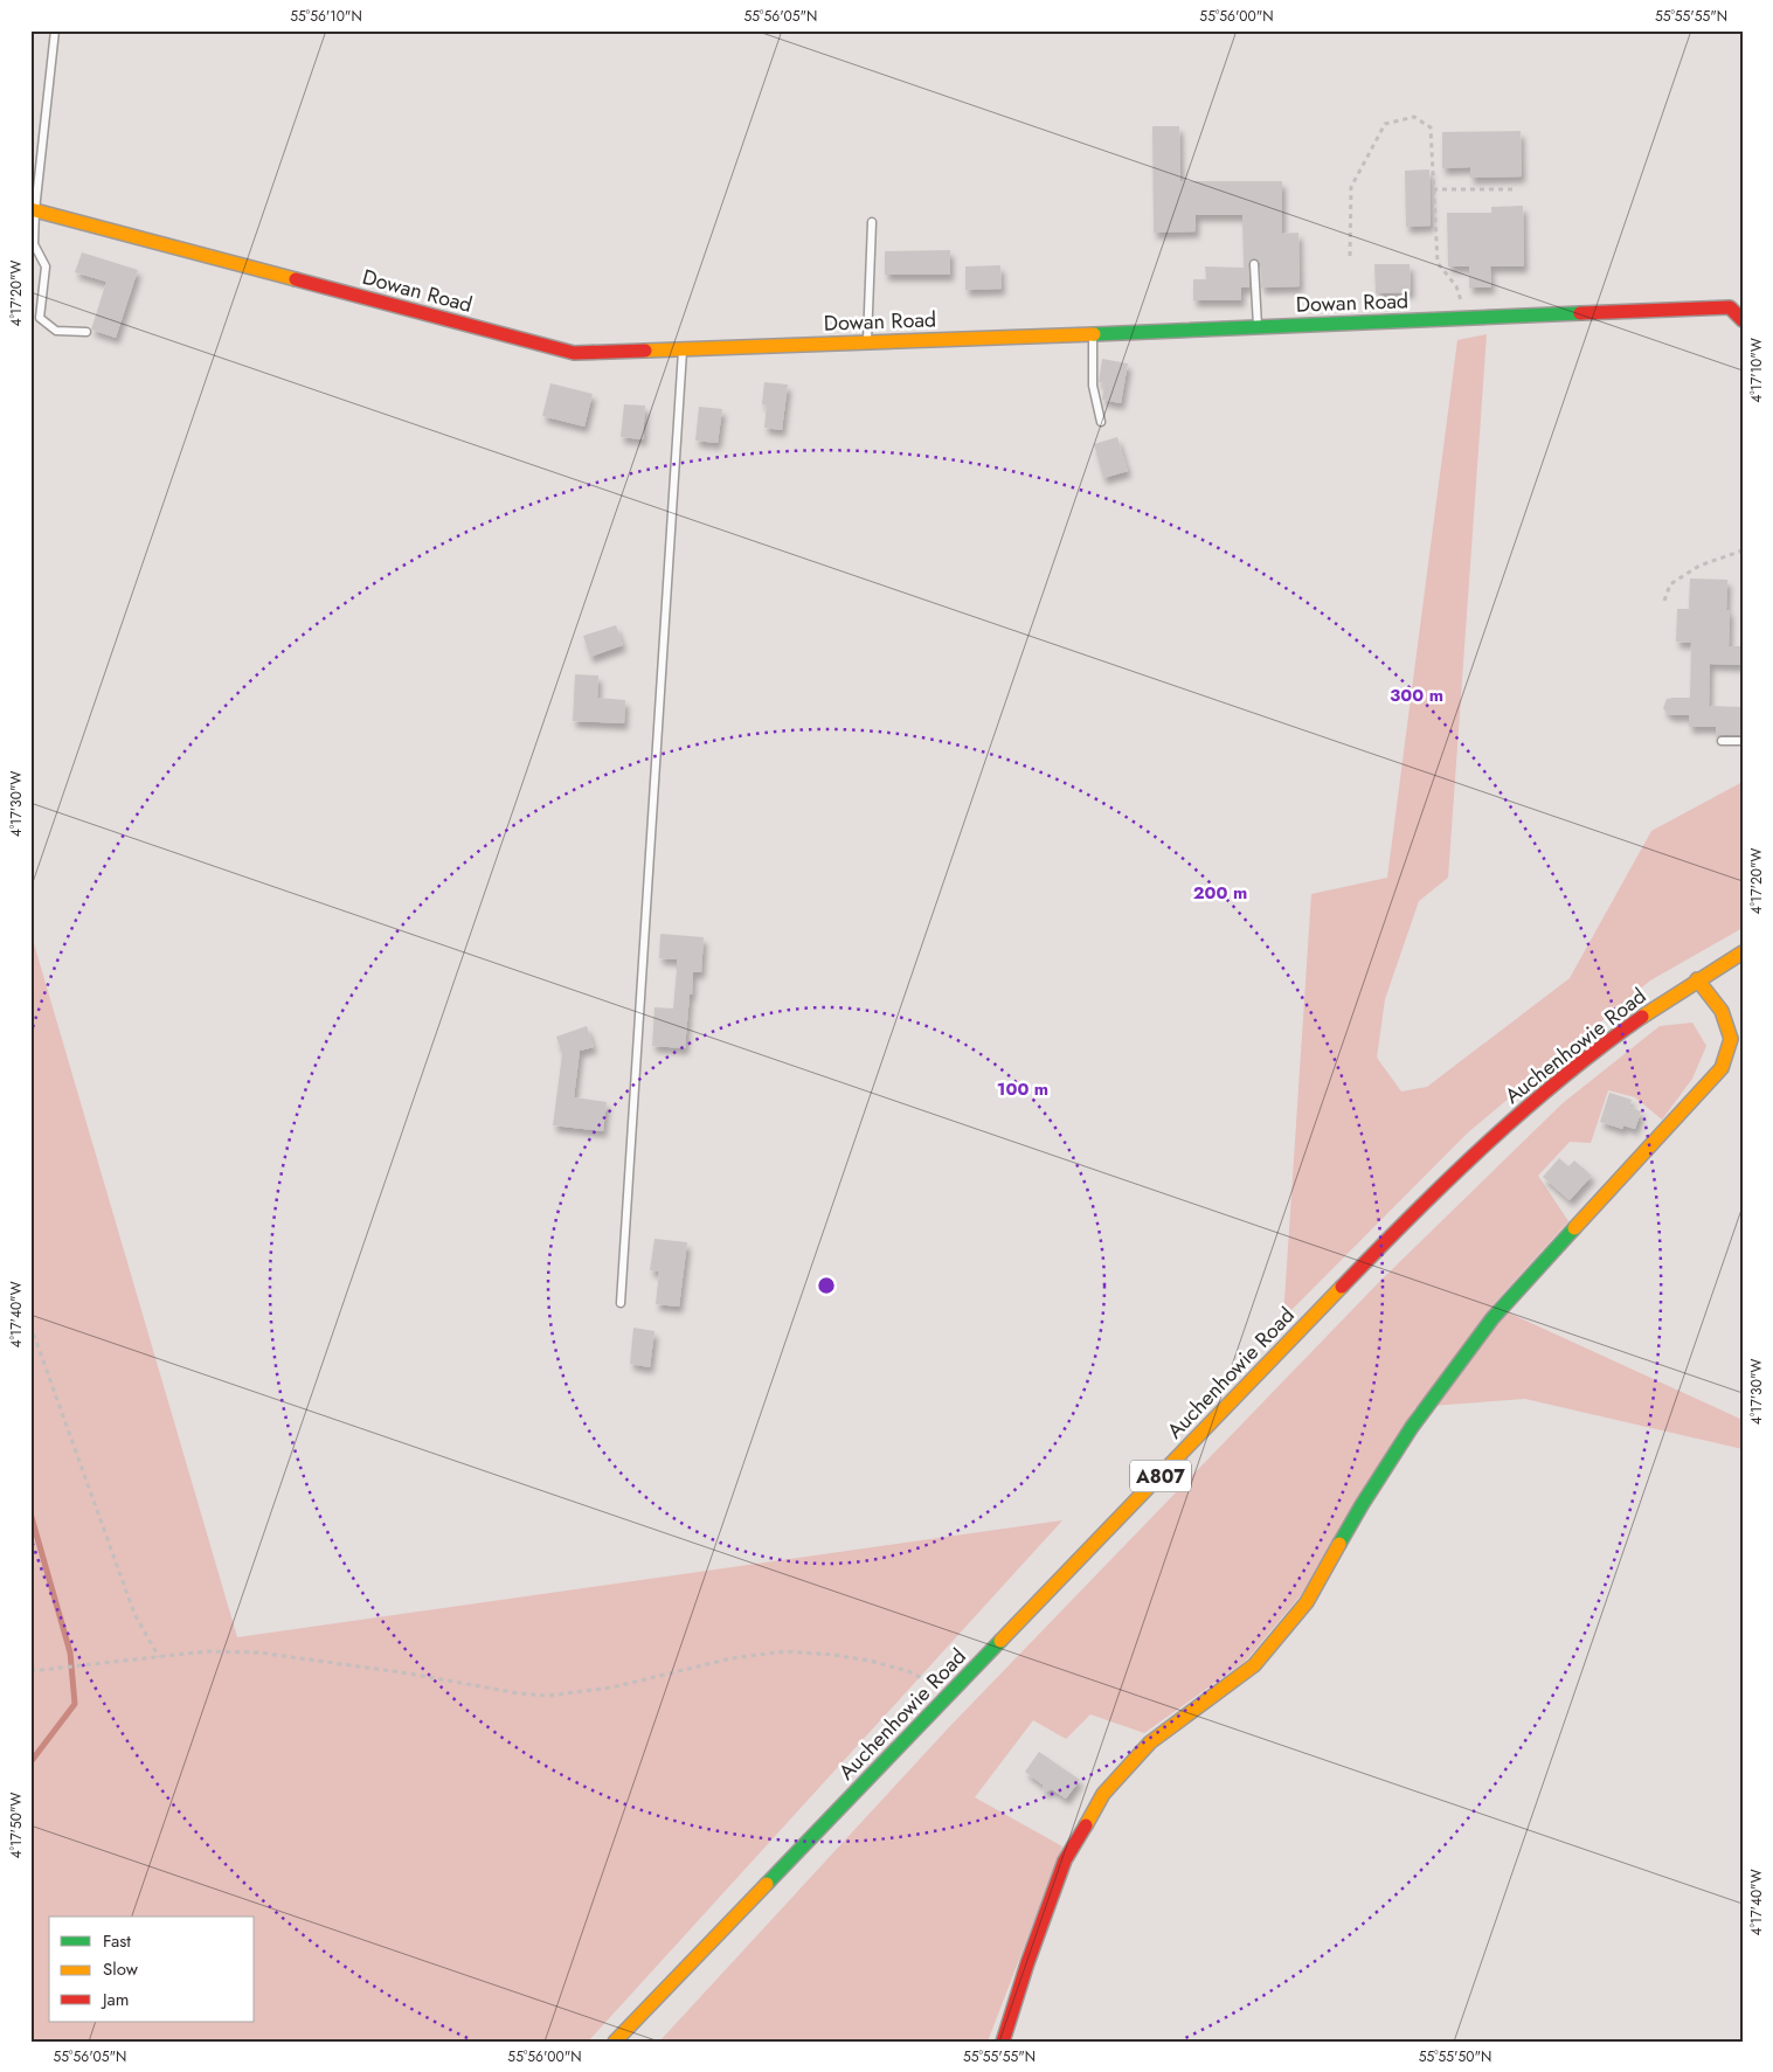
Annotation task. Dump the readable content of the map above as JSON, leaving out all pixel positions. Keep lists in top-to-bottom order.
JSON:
{
  "streets": {
    "street": ["Dowan Road", "Auchenhowie Road", "A807"]
  },
  "legend": ["Fast", "Slow", "Jam"],
  "coordinates": [
    "55°56'10\"N",
    "55°56'05\"N",
    "55°56'00\"N",
    "55°55'55\"N",
    "4°17'20\"W",
    "4°17'10\"W",
    "4°17'30\"W",
    "4°17'40\"W",
    "4°17'50\"W",
    "55°55'50\"N"
  ],
  "rings": ["300 m", "200 m", "100 m"]
}
